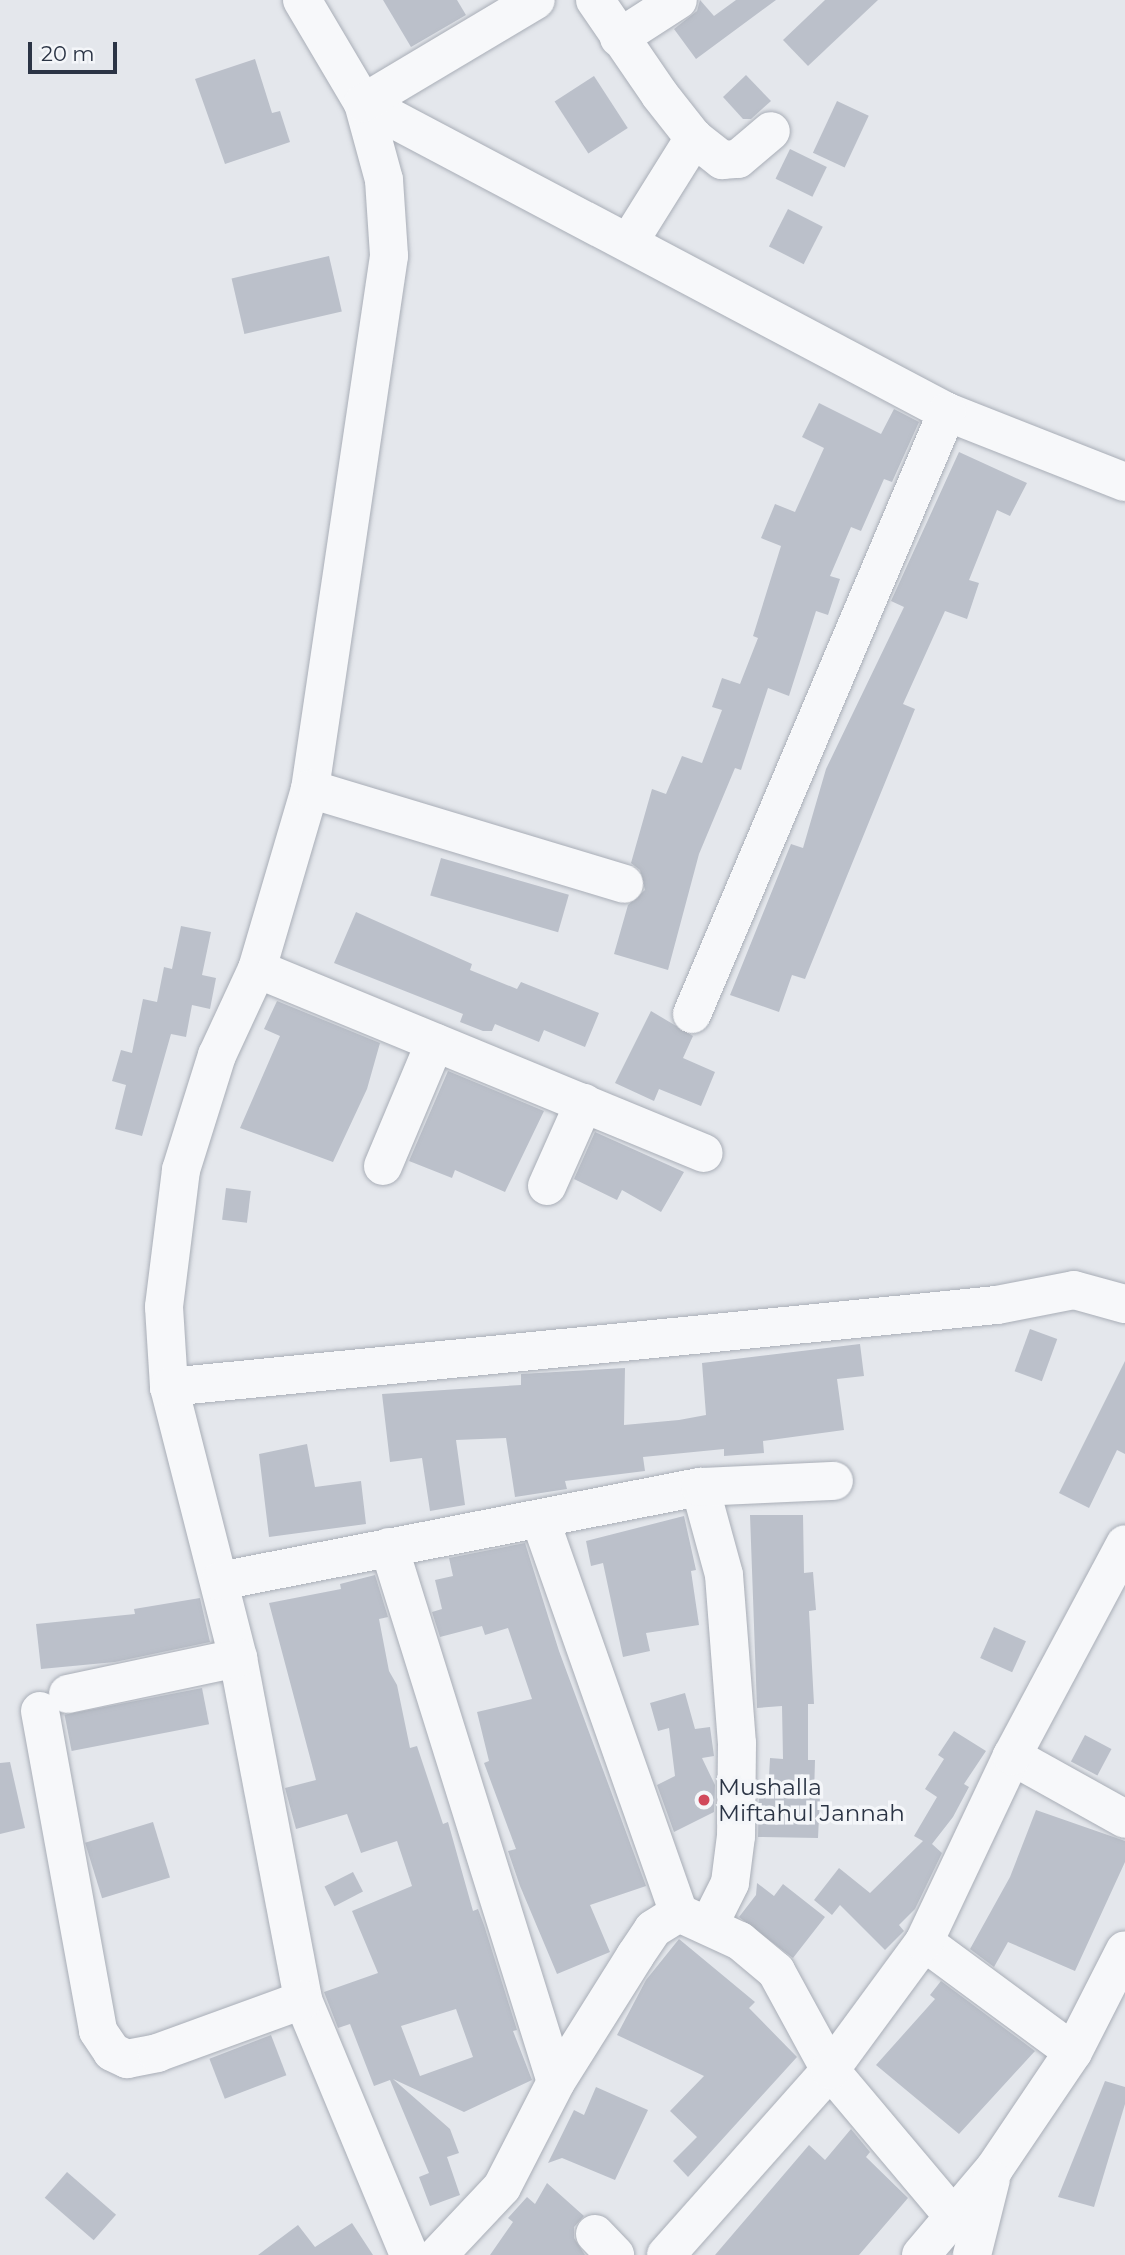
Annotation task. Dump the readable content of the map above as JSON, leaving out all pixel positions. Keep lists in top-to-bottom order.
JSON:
{
  "places": ["Mushalla Miftahul Jannah"],
  "scale_bar": "20 m"
}
